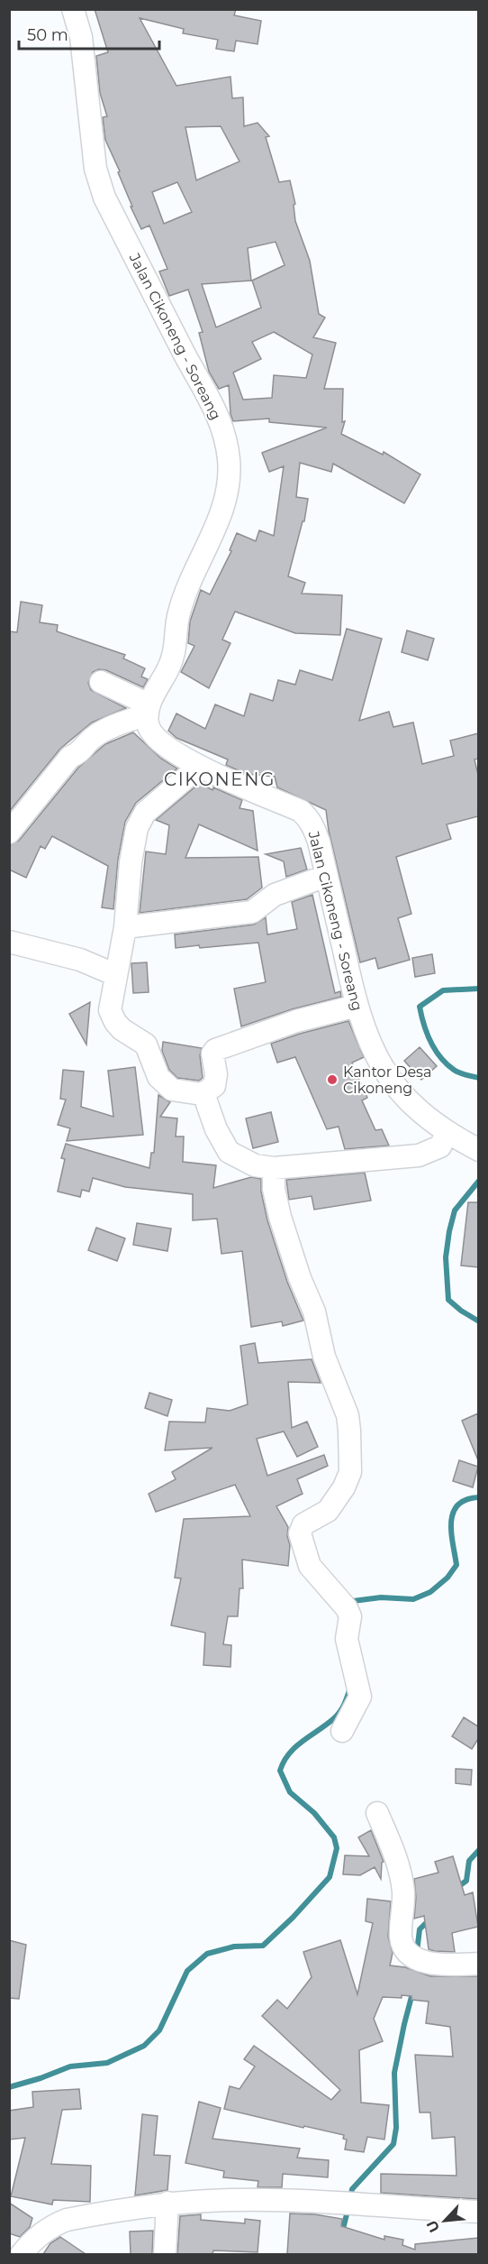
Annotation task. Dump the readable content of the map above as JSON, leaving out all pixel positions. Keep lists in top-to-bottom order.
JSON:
{
  "streets": {
    "street": ["Jalan Cikoneng - Soreang"]
  },
  "districts": ["CIKONENG"],
  "places": ["Kantor Desa Cikoneng"],
  "scale_bar": "50 m",
  "north": "bottom left"
}
